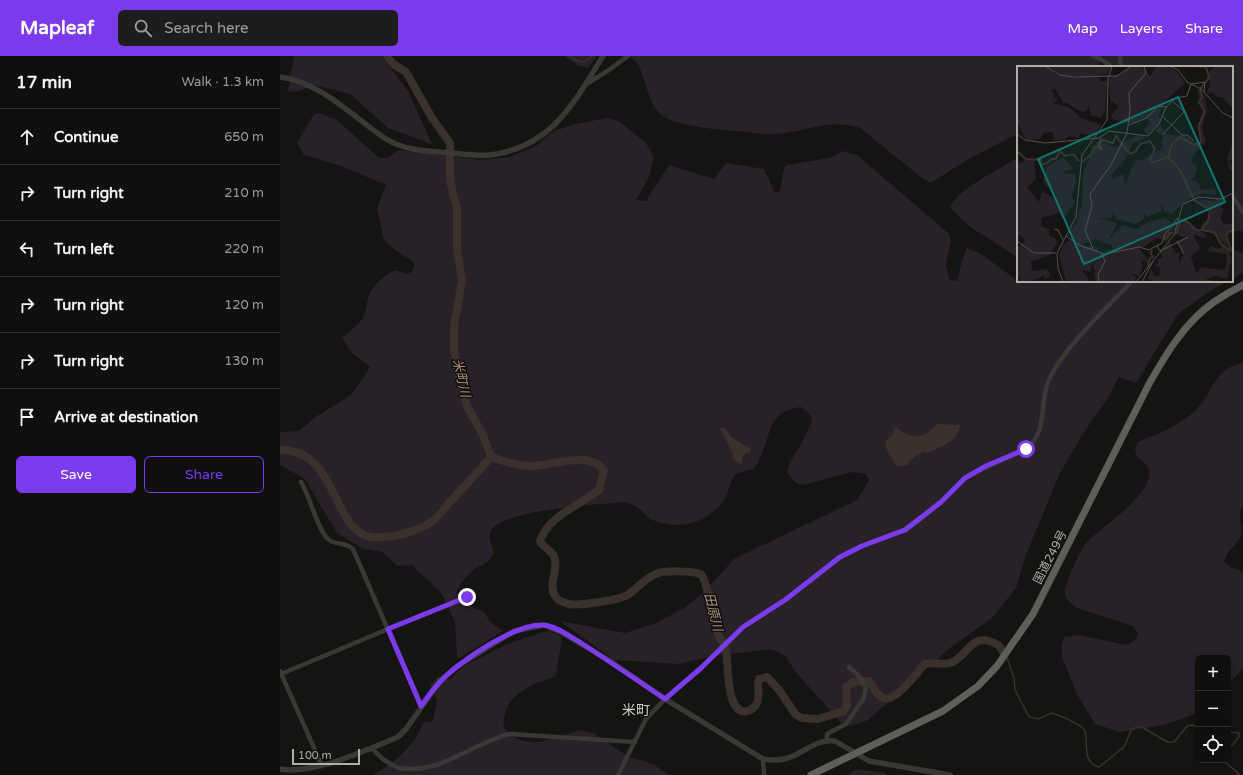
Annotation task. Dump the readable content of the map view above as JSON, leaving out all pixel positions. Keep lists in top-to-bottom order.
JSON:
{
  "streets": {
    "highway": ["国道249号"]
  },
  "districts": ["米町"],
  "water": ["米町川", "田原川"],
  "scale_bar": "100 m",
  "page": {
    "header": "Mapleaf",
    "search": "Search here",
    "nav": ["Map", "Layers", "Share"],
    "heading": ["17 min", "Walk · 1.3 km"],
    "list": [
      ["Continue", "650 m"],
      ["Turn right", "210 m"],
      ["Turn left", "220 m"],
      ["Turn right", "120 m"],
      ["Turn right", "130 m"],
      "Arrive at destination"
    ],
    "buttons": ["Save", "Share"],
    "map_buttons": ["+", "−"],
    "scale": "100 m"
  }
}
